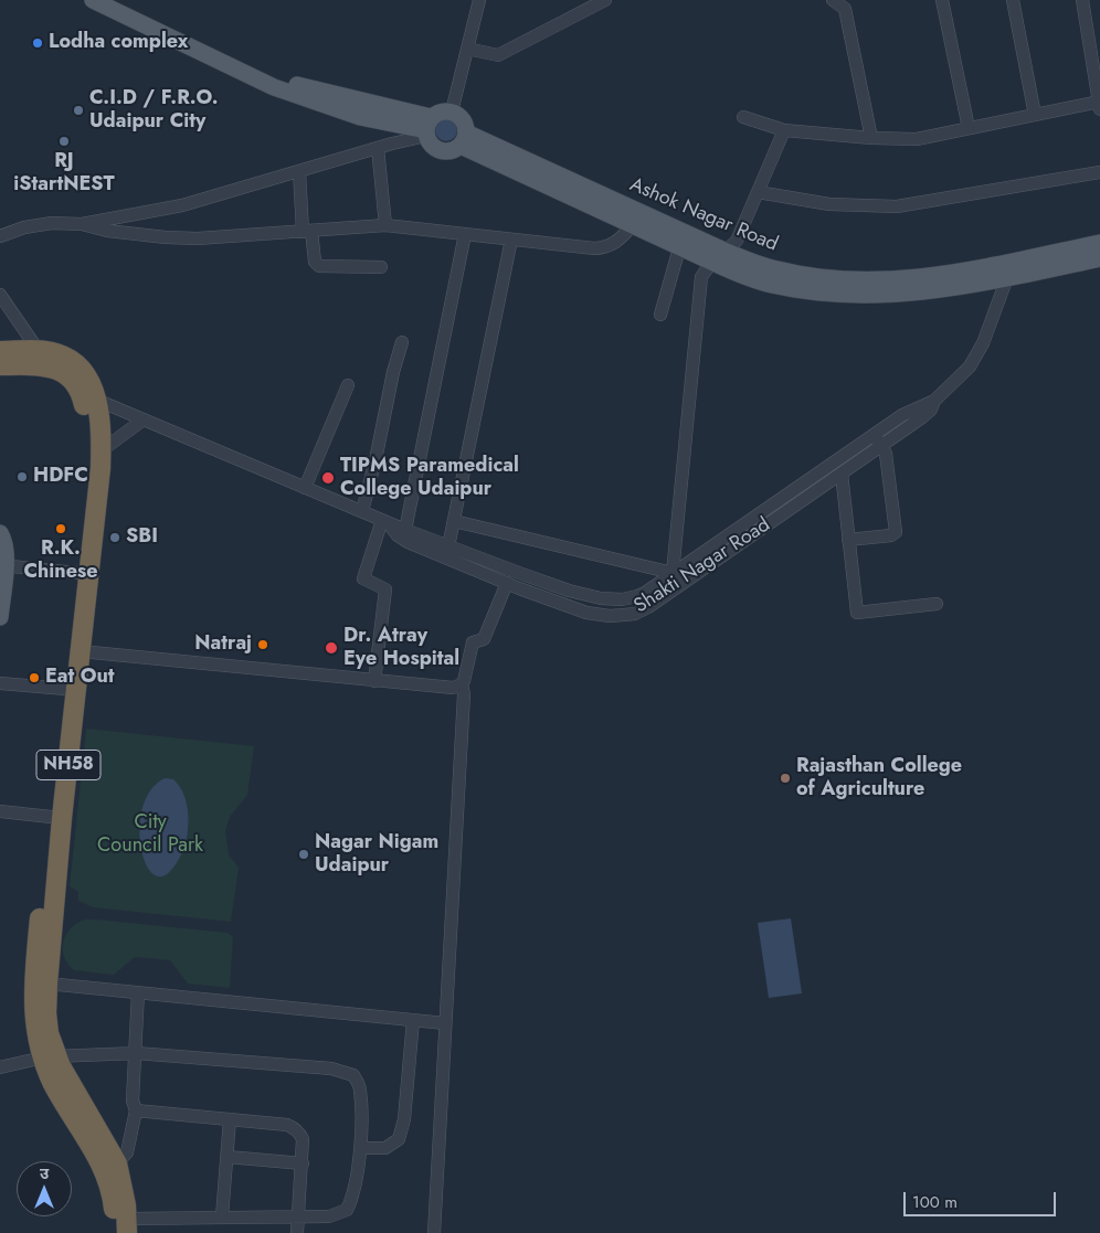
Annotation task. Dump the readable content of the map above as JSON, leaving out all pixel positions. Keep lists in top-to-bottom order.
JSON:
{
  "streets": {
    "highway": ["NH58"],
    "main road": ["Ashok Nagar Road"],
    "street": ["Shakti Nagar Road"]
  },
  "crossings": [
    ["Ashok Nagar Road", "Shakti Nagar Road"],
    ["Shakti Nagar Road", "NH58"]
  ],
  "parks": ["City Council Park"],
  "places": [
    "Lodha complex",
    "C.I.D / F.R.O. Udaipur City",
    "RJ iStartNEST",
    "HDFC",
    "TIPMS Paramedical College Udaipur",
    "R.K. Chinese",
    "SBI",
    "Natraj",
    "Dr. Atray Eye Hospital",
    "Eat Out",
    "Rajasthan College of Agriculture",
    "Nagar Nigam Udaipur"
  ],
  "scale_bar": "100 m",
  "north": "top"
}
